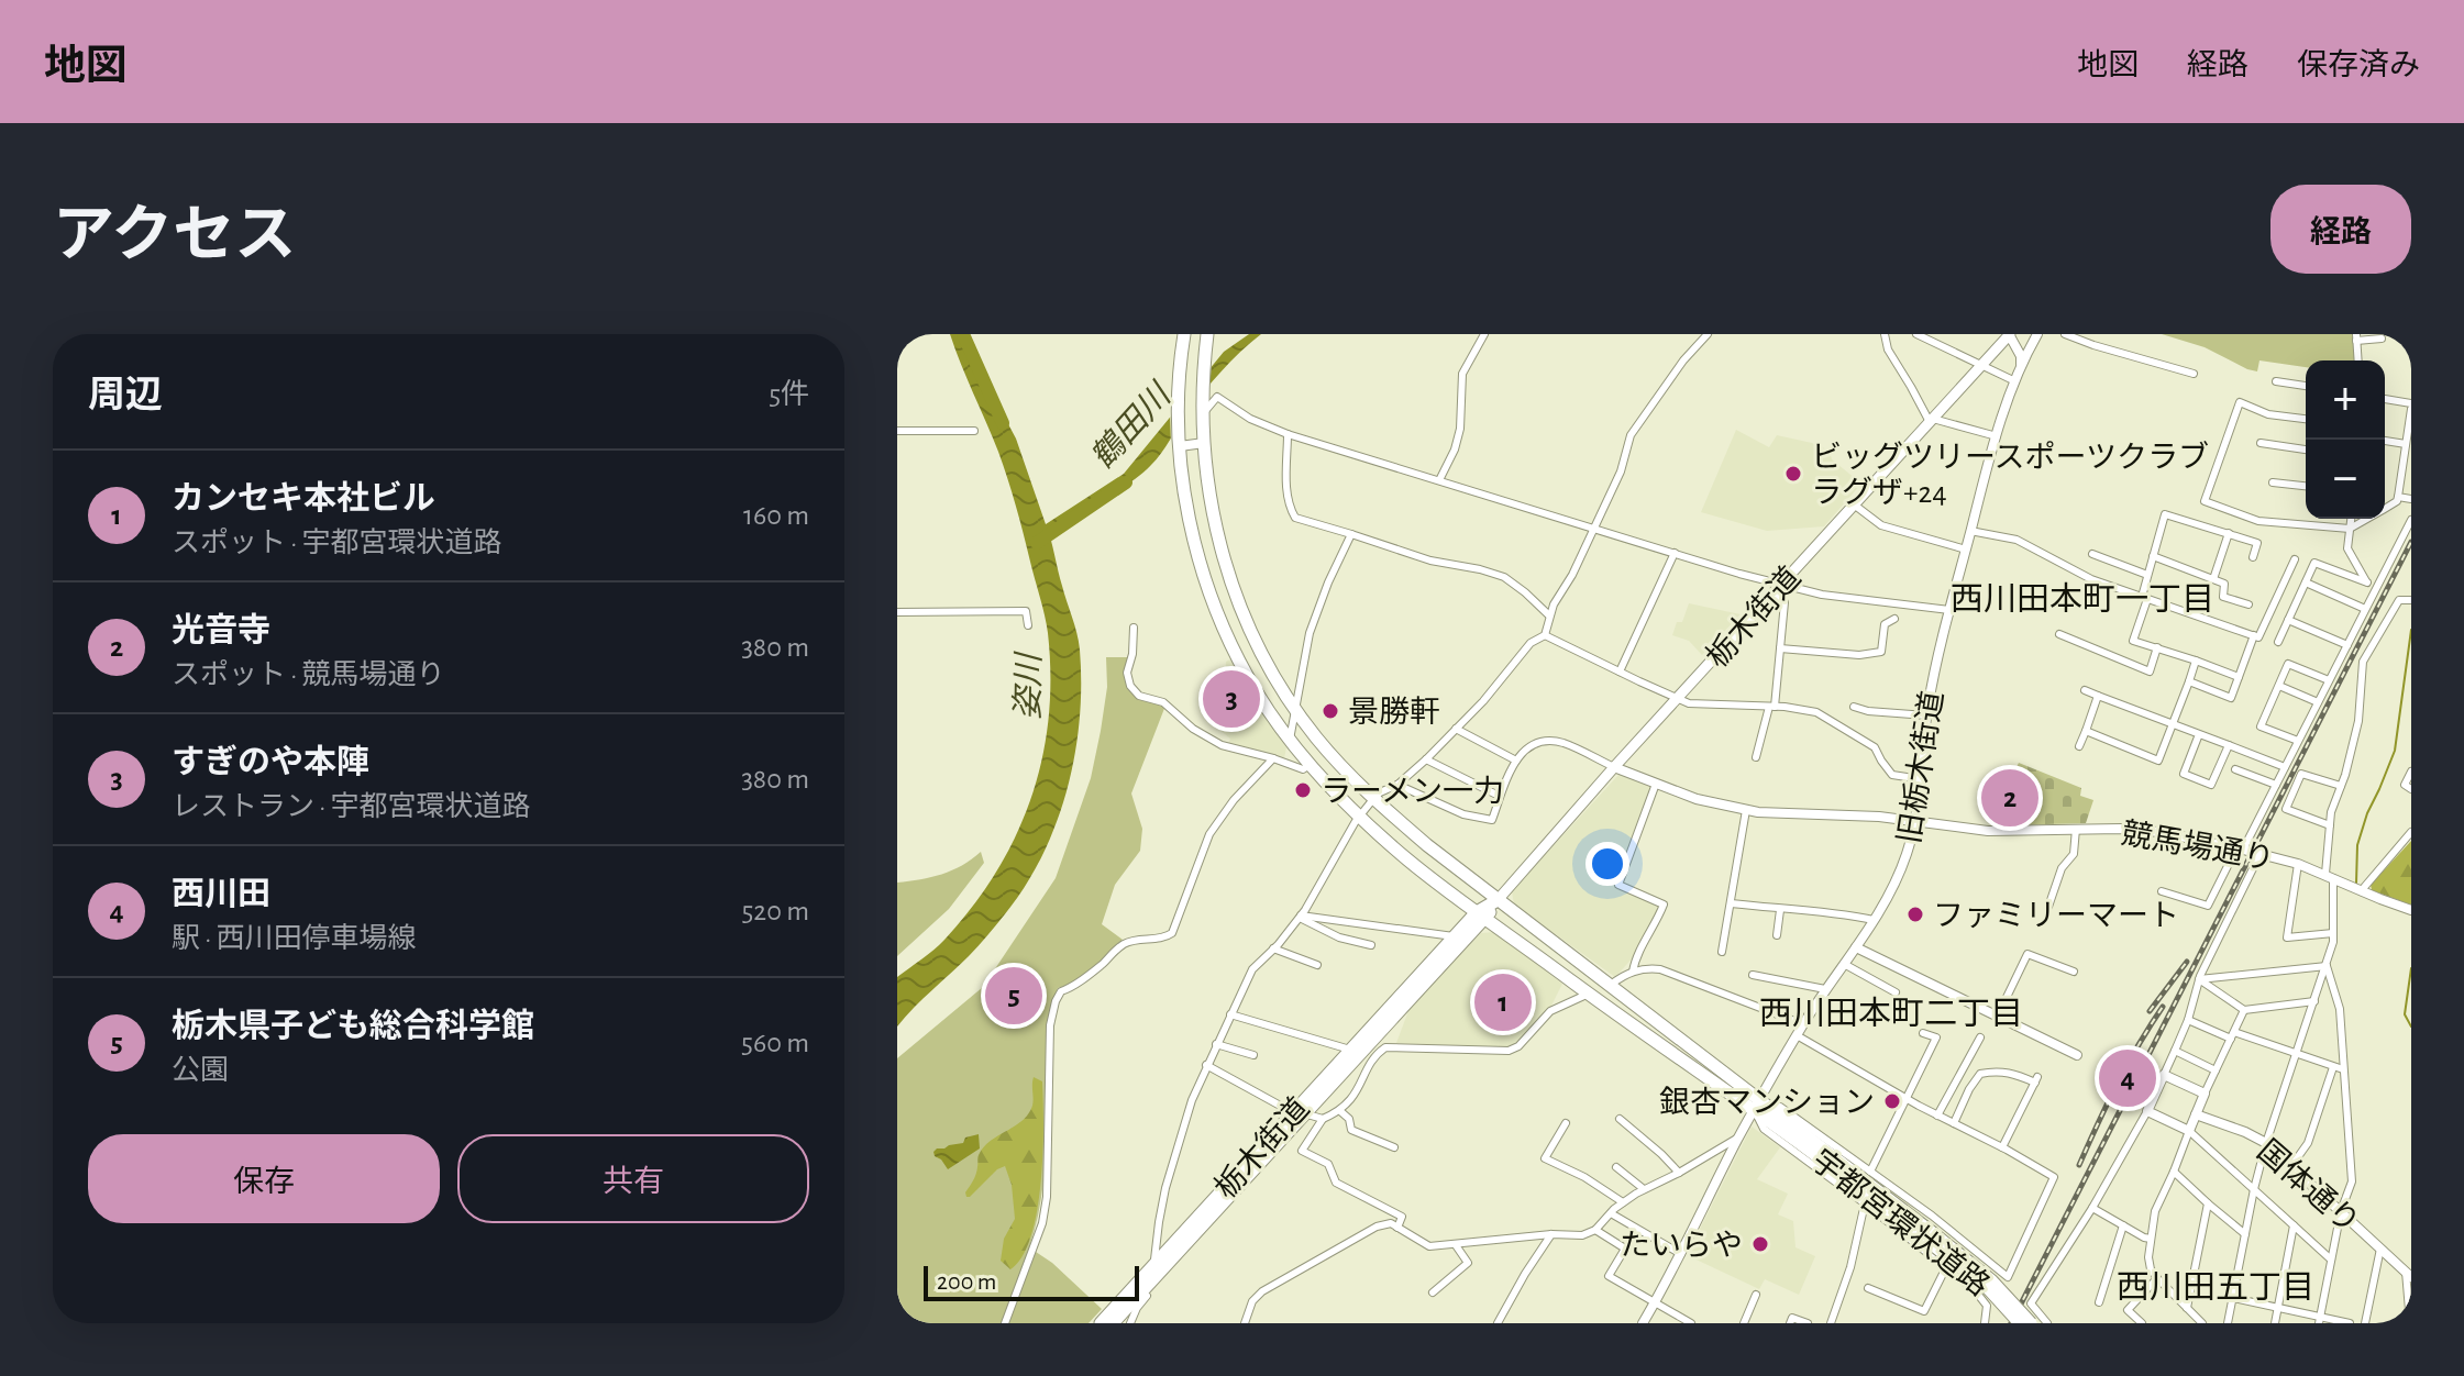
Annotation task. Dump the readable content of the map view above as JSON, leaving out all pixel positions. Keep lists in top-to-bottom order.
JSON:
{
  "streets": {
    "highway": ["栃木街道", "宇都宮環状道路"],
    "street": ["旧栃木街道", "競馬場通り", "国体通り"]
  },
  "crossings": [
    ["栃木街道", "競馬場通り"],
    ["栃木街道", "宇都宮環状道路"],
    ["旧栃木街道", "競馬場通り"],
    ["旧栃木街道", "宇都宮環状道路"]
  ],
  "districts": ["西川田本町一丁目", "西川田本町二丁目", "西川田五丁目"],
  "water": ["鶴田川", "姿川"],
  "places": [
    "ビッグツリースポーツクラブ ラグザ+24",
    "景勝軒",
    "ラーメン一力",
    "ファミリーマート",
    "銀杏マンション",
    "たいらや"
  ],
  "scale_bar": "200 m",
  "page": {
    "header": "地図",
    "nav": ["地図", "経路", "保存済み"],
    "title": "アクセス",
    "buttons": [
      "経路",
      ["保存", "共有"]
    ],
    "heading": ["周辺", "5件"],
    "map_buttons": ["+", "−"],
    "list": [
      {
        "mark": "1",
        "name": "カンセキ本社ビル",
        "note": "スポット · 宇都宮環状道路",
        "value": "160 m"
      },
      {
        "mark": "2",
        "name": "光音寺",
        "note": "スポット · 競馬場通り",
        "value": "380 m"
      },
      {
        "mark": "3",
        "name": "すぎのや本陣",
        "note": "レストラン · 宇都宮環状道路",
        "value": "380 m"
      },
      {
        "mark": "4",
        "name": "西川田",
        "note": "駅 · 西川田停車場線",
        "value": "520 m"
      },
      {
        "mark": "5",
        "name": "栃木県子ども総合科学館",
        "note": "公園",
        "value": "560 m"
      }
    ],
    "pins": [
      "3",
      "2",
      "5",
      "1",
      "4"
    ],
    "scale": "200 m"
  }
}
